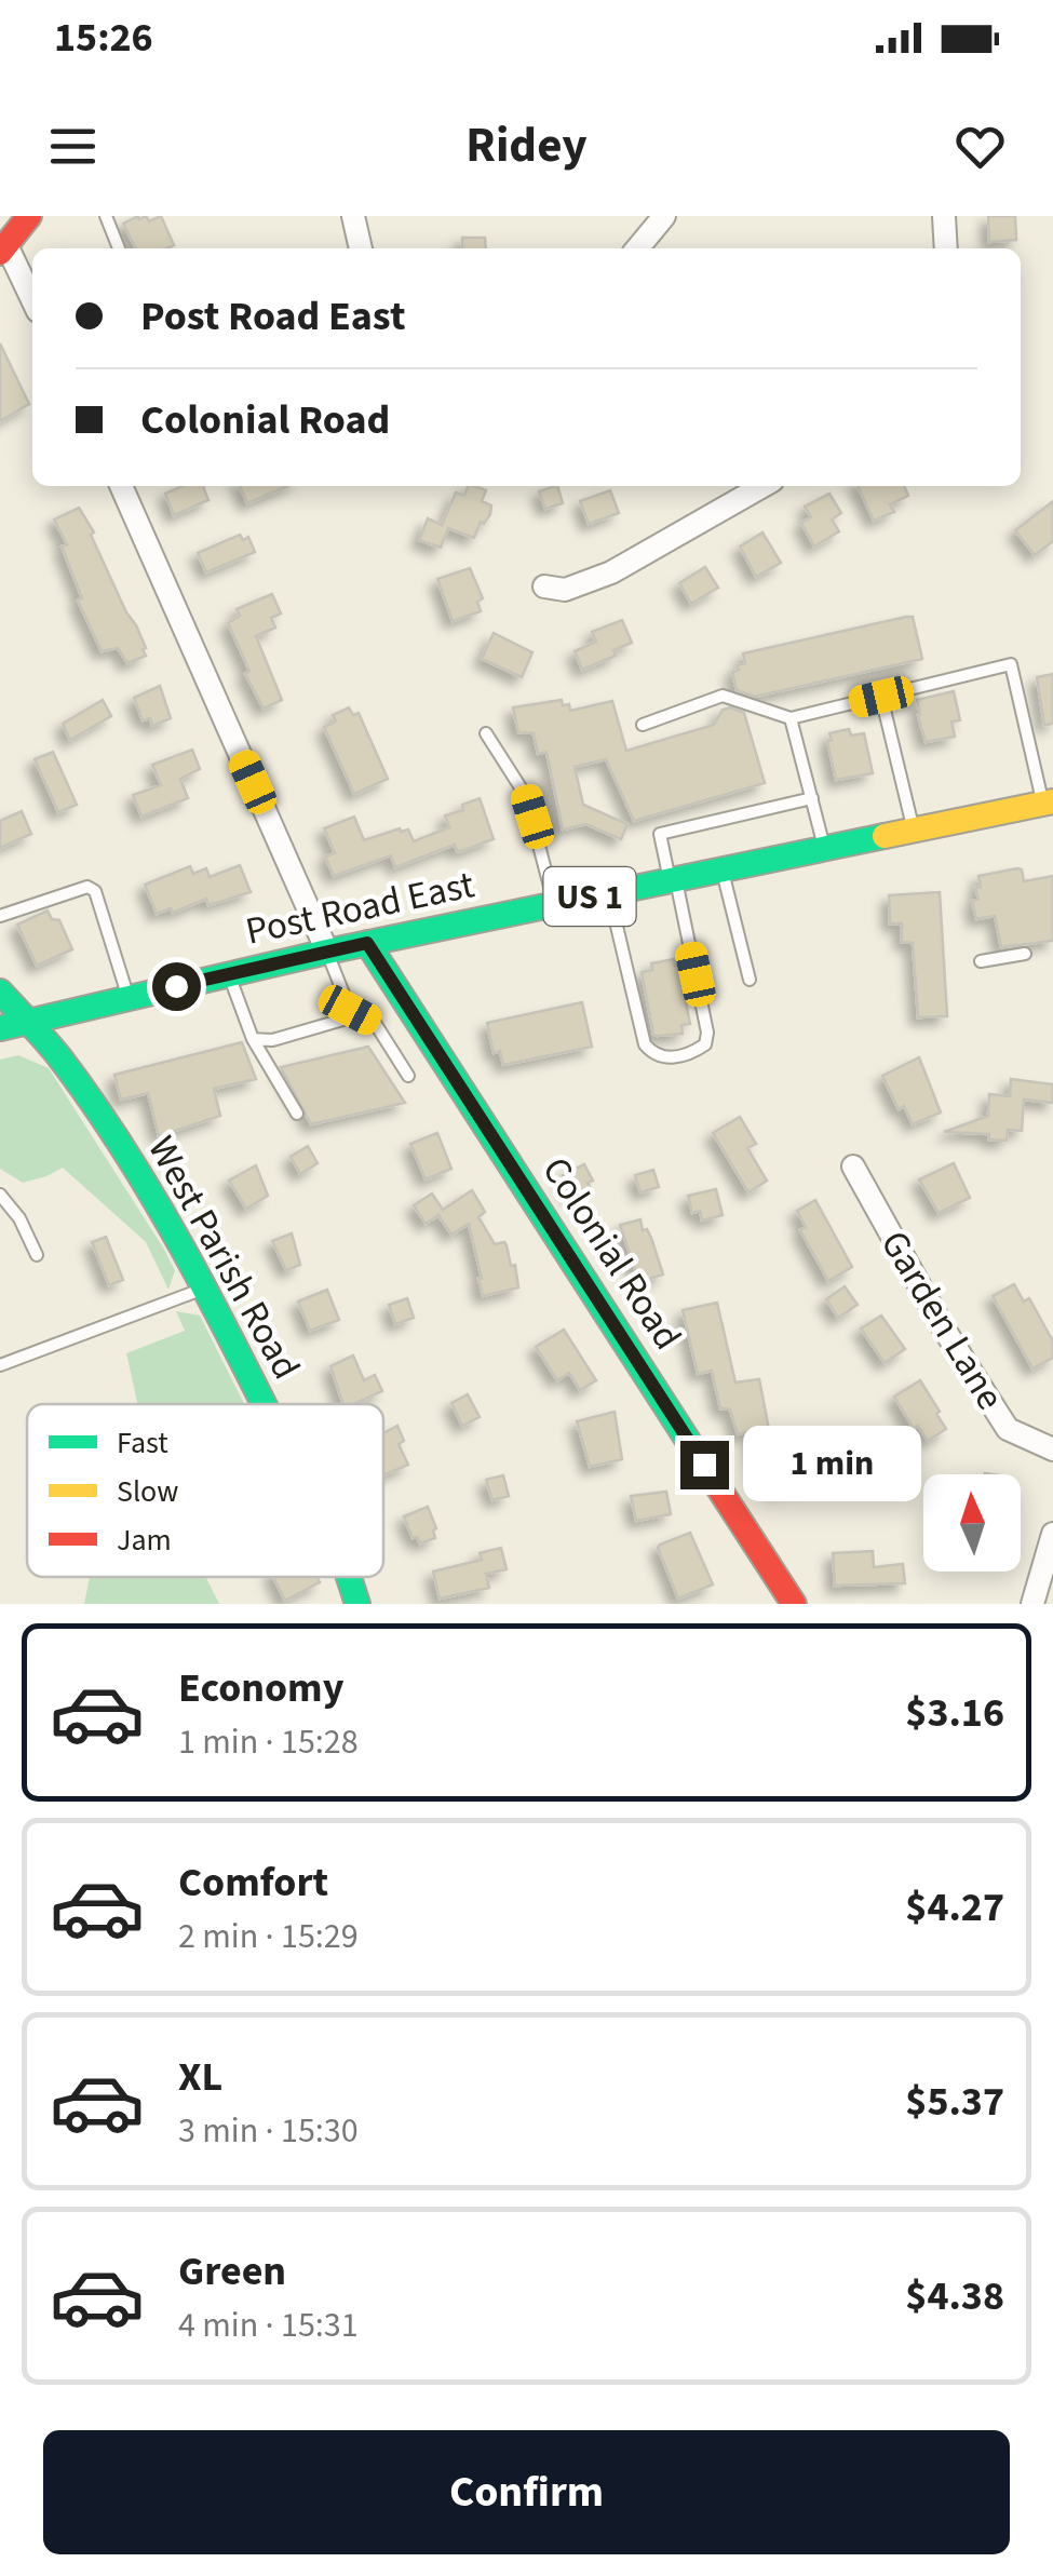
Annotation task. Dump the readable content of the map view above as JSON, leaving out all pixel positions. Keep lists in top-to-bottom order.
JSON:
{
  "streets": {
    "street": [
      "US 1",
      "Post Road East",
      "Colonial Road",
      "West Parish Road",
      "Garden Lane"
    ]
  },
  "crossings": [
    ["Post Road East", "Colonial Road"],
    ["Post Road East", "West Parish Road"]
  ],
  "legend": ["Fast", "Slow", "Jam"],
  "north": "top",
  "page": {
    "status": "15:26",
    "header": "Ridey",
    "banner": ["Post Road East", "Colonial Road"],
    "bubble": "1 min",
    "list": [
      {
        "name": "Economy",
        "note": "1 min · 15:28",
        "value": "$3.16"
      },
      {
        "name": "Comfort",
        "note": "2 min · 15:29",
        "value": "$4.27"
      },
      {
        "name": "XL",
        "note": "3 min · 15:30",
        "value": "$5.37"
      },
      {
        "name": "Green",
        "note": "4 min · 15:31",
        "value": "$4.38"
      }
    ],
    "buttons": "Confirm"
  }
}
